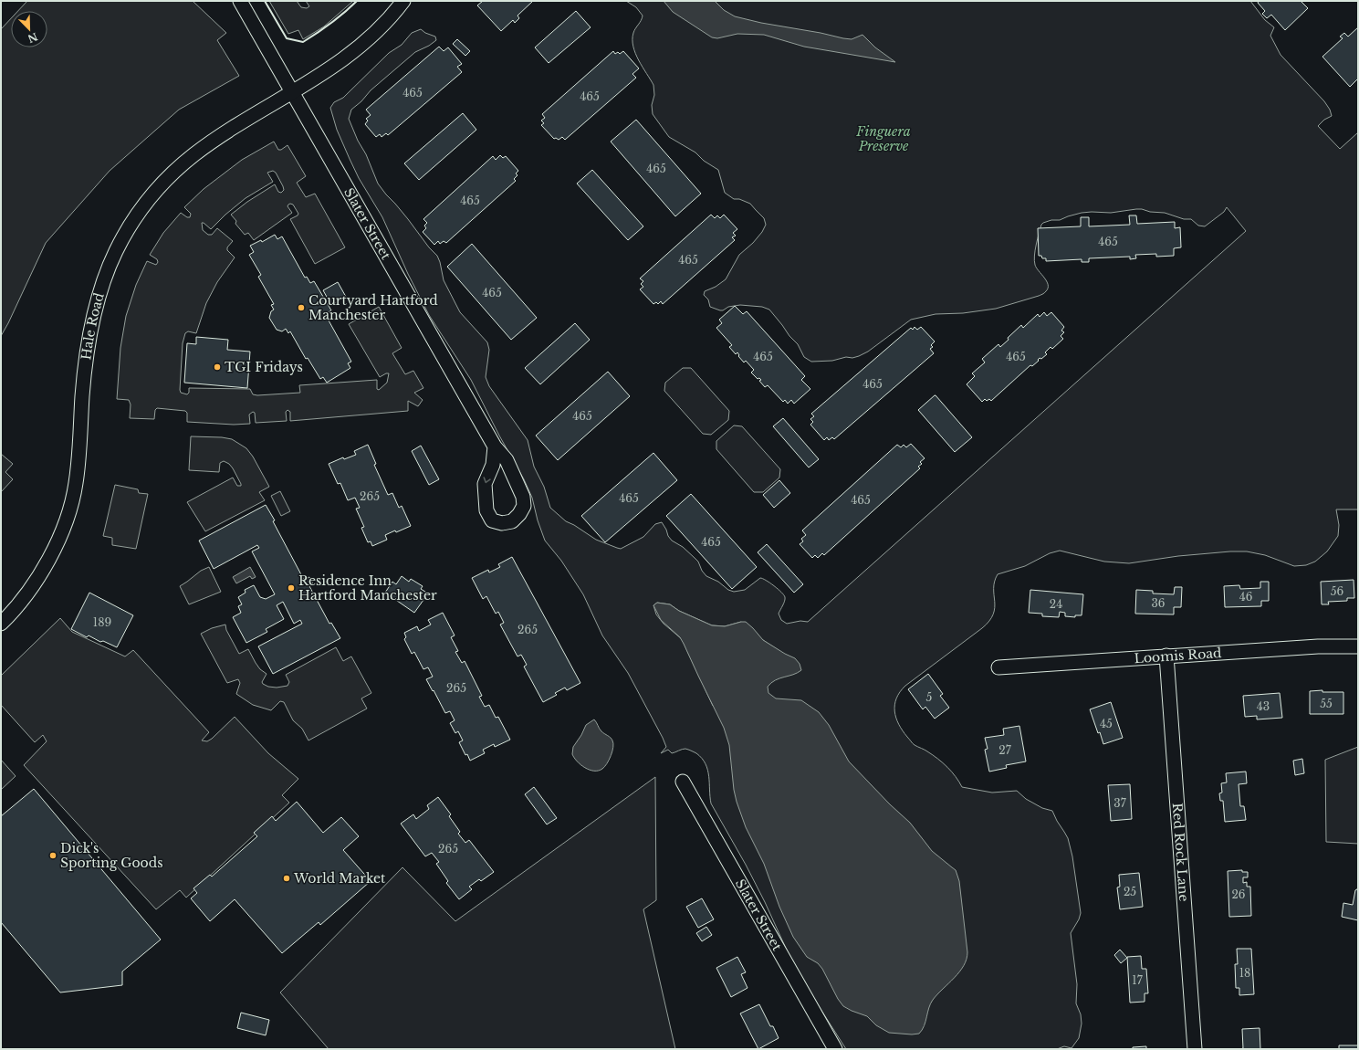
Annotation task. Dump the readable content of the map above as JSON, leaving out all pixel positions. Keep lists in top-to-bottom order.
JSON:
{
  "streets": {
    "street": [
      "Slater Street",
      "Hale Road",
      "Loomis Road",
      "Red Rock Lane"
    ]
  },
  "crossings": [
    ["Slater Street", "Hale Road"],
    ["Loomis Road", "Red Rock Lane"]
  ],
  "parks": ["Finguera Preserve"],
  "places": [
    "Courtyard Hartford Manchester",
    "TGI Fridays",
    "Residence Inn Hartford Manchester",
    "Dick's Sporting Goods",
    "World Market"
  ],
  "house_numbers": [
    "465",
    "465",
    "465",
    "465",
    "465",
    "465",
    "465",
    "465",
    "465",
    "465",
    "465",
    "265",
    "465",
    "465",
    "465",
    "56",
    "46",
    "36",
    "24",
    "189",
    "265",
    "265",
    "5",
    "55",
    "43",
    "45",
    "27",
    "37",
    "265",
    "25",
    "26",
    "18",
    "17"
  ],
  "north": "bottom right"
}
